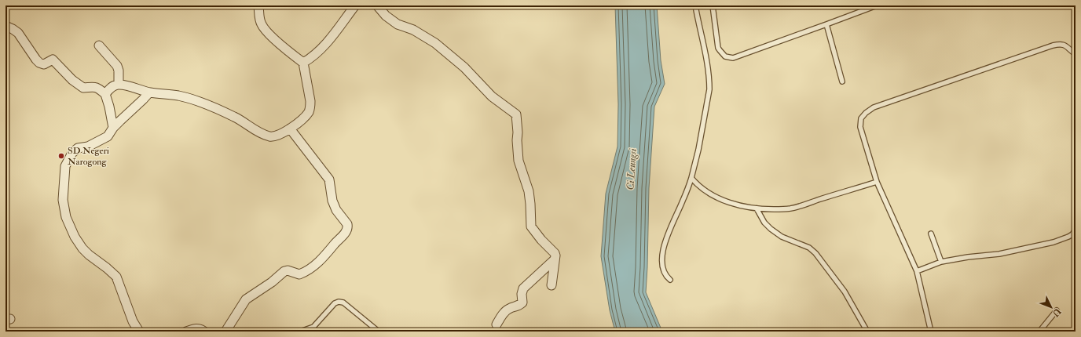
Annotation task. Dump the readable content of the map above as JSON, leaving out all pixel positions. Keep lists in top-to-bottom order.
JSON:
{
  "water": ["Ci Leungsi"],
  "places": ["SD Negeri Narogong"],
  "north": "bottom right"
}
